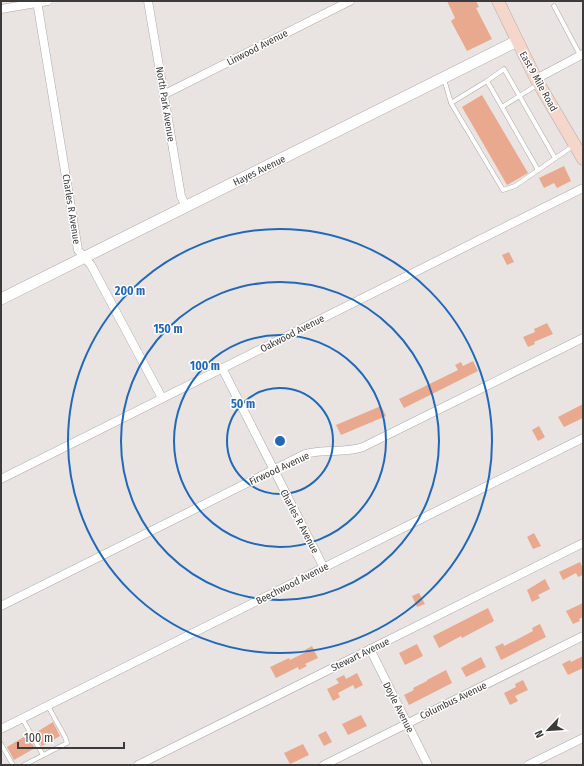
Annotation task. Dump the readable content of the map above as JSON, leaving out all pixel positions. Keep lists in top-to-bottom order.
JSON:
{
  "streets": {
    "main road": ["East 9 Mile Road"],
    "street": [
      "Linwood Avenue",
      "North Park Avenue",
      "Hayes Avenue",
      "Charles R Avenue",
      "Oakwood Avenue",
      "Firwood Avenue",
      "Beechwood Avenue",
      "Stewart Avenue",
      "Columbus Avenue",
      "Doyle Avenue"
    ]
  },
  "crossings": [
    ["Linwood Avenue", "North Park Avenue"],
    ["East 9 Mile Road", "Hayes Avenue"],
    ["North Park Avenue", "Hayes Avenue"],
    ["Hayes Avenue", "Charles R Avenue"],
    ["Charles R Avenue", "Oakwood Avenue"],
    ["Charles R Avenue", "Firwood Avenue"],
    ["Charles R Avenue", "Beechwood Avenue"],
    ["Stewart Avenue", "Doyle Avenue"],
    ["Columbus Avenue", "Doyle Avenue"]
  ],
  "scale_bar": "100 m",
  "north": "bottom left",
  "rings": [
    "200 m",
    "150 m",
    "100 m",
    "50 m"
  ]
}
